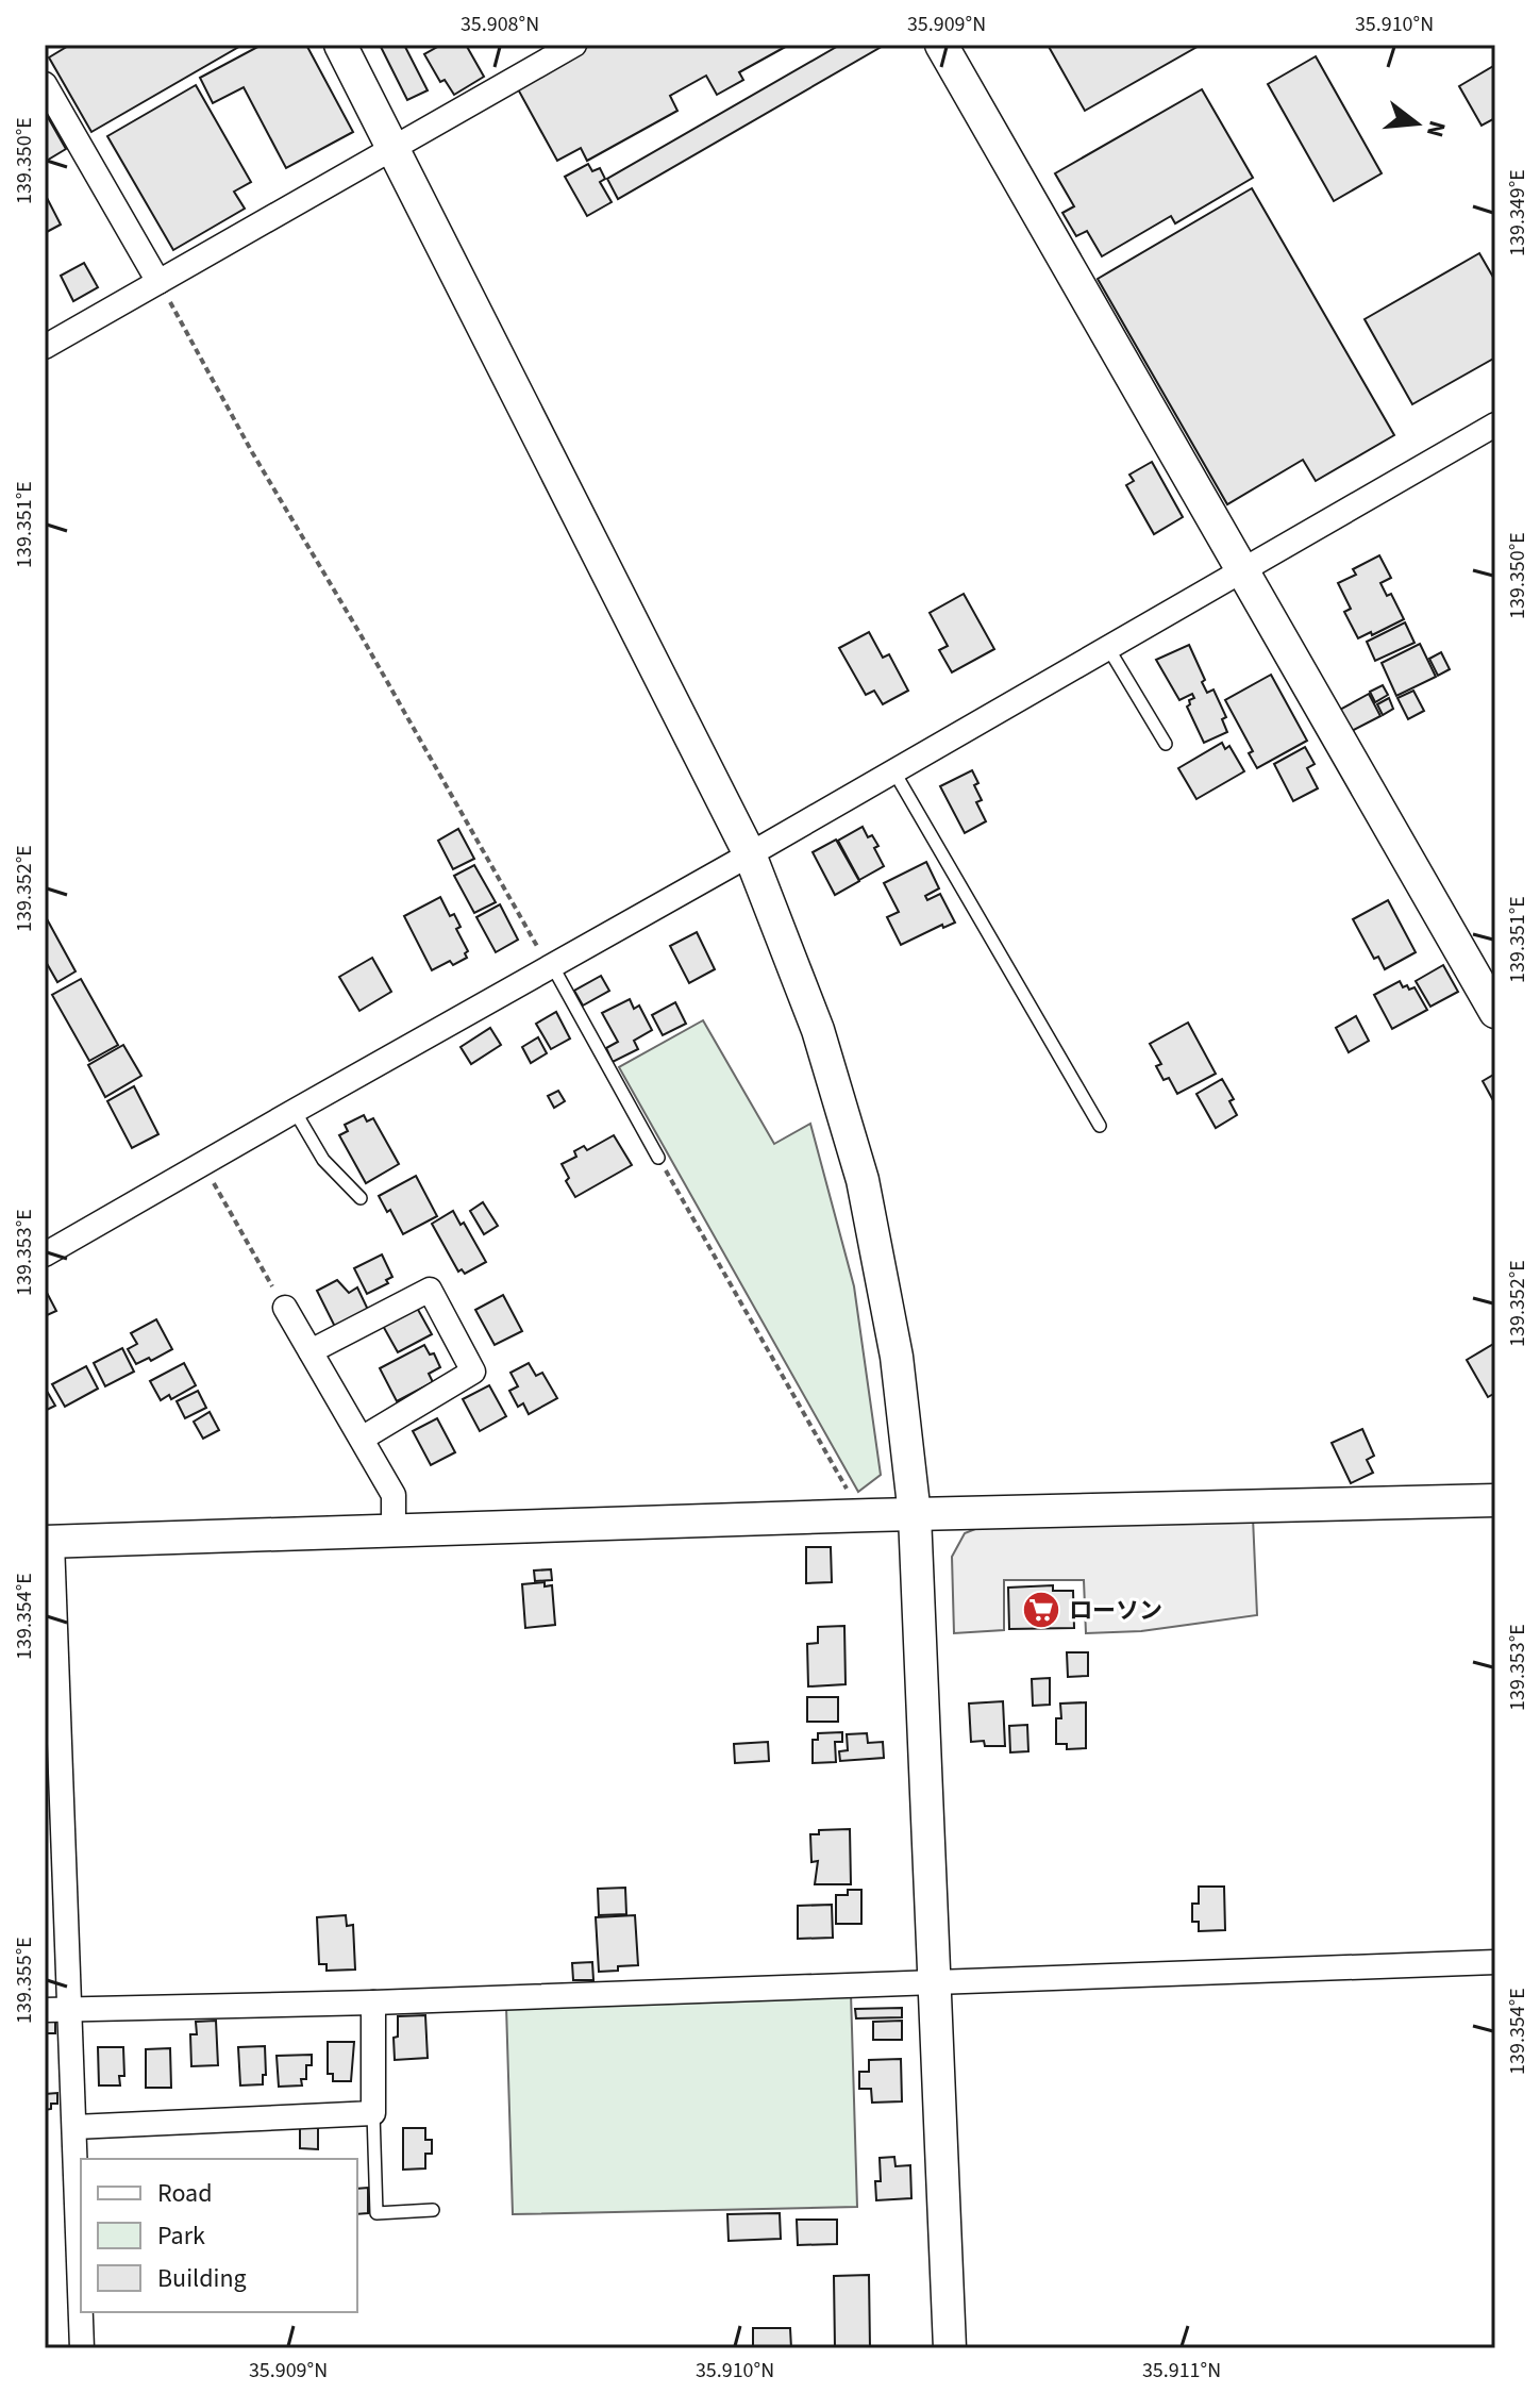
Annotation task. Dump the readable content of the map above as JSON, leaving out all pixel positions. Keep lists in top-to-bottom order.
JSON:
{
  "places": {
    "supermarket": ["ローソン"]
  },
  "legend": ["Road", "Park", "Building"],
  "north": "right",
  "coordinates": [
    "35.908°N",
    "35.909°N",
    "35.910°N",
    "139.350°E",
    "139.349°E",
    "139.351°E",
    "139.352°E",
    "139.353°E",
    "139.354°E",
    "139.355°E",
    "35.911°N"
  ]
}
